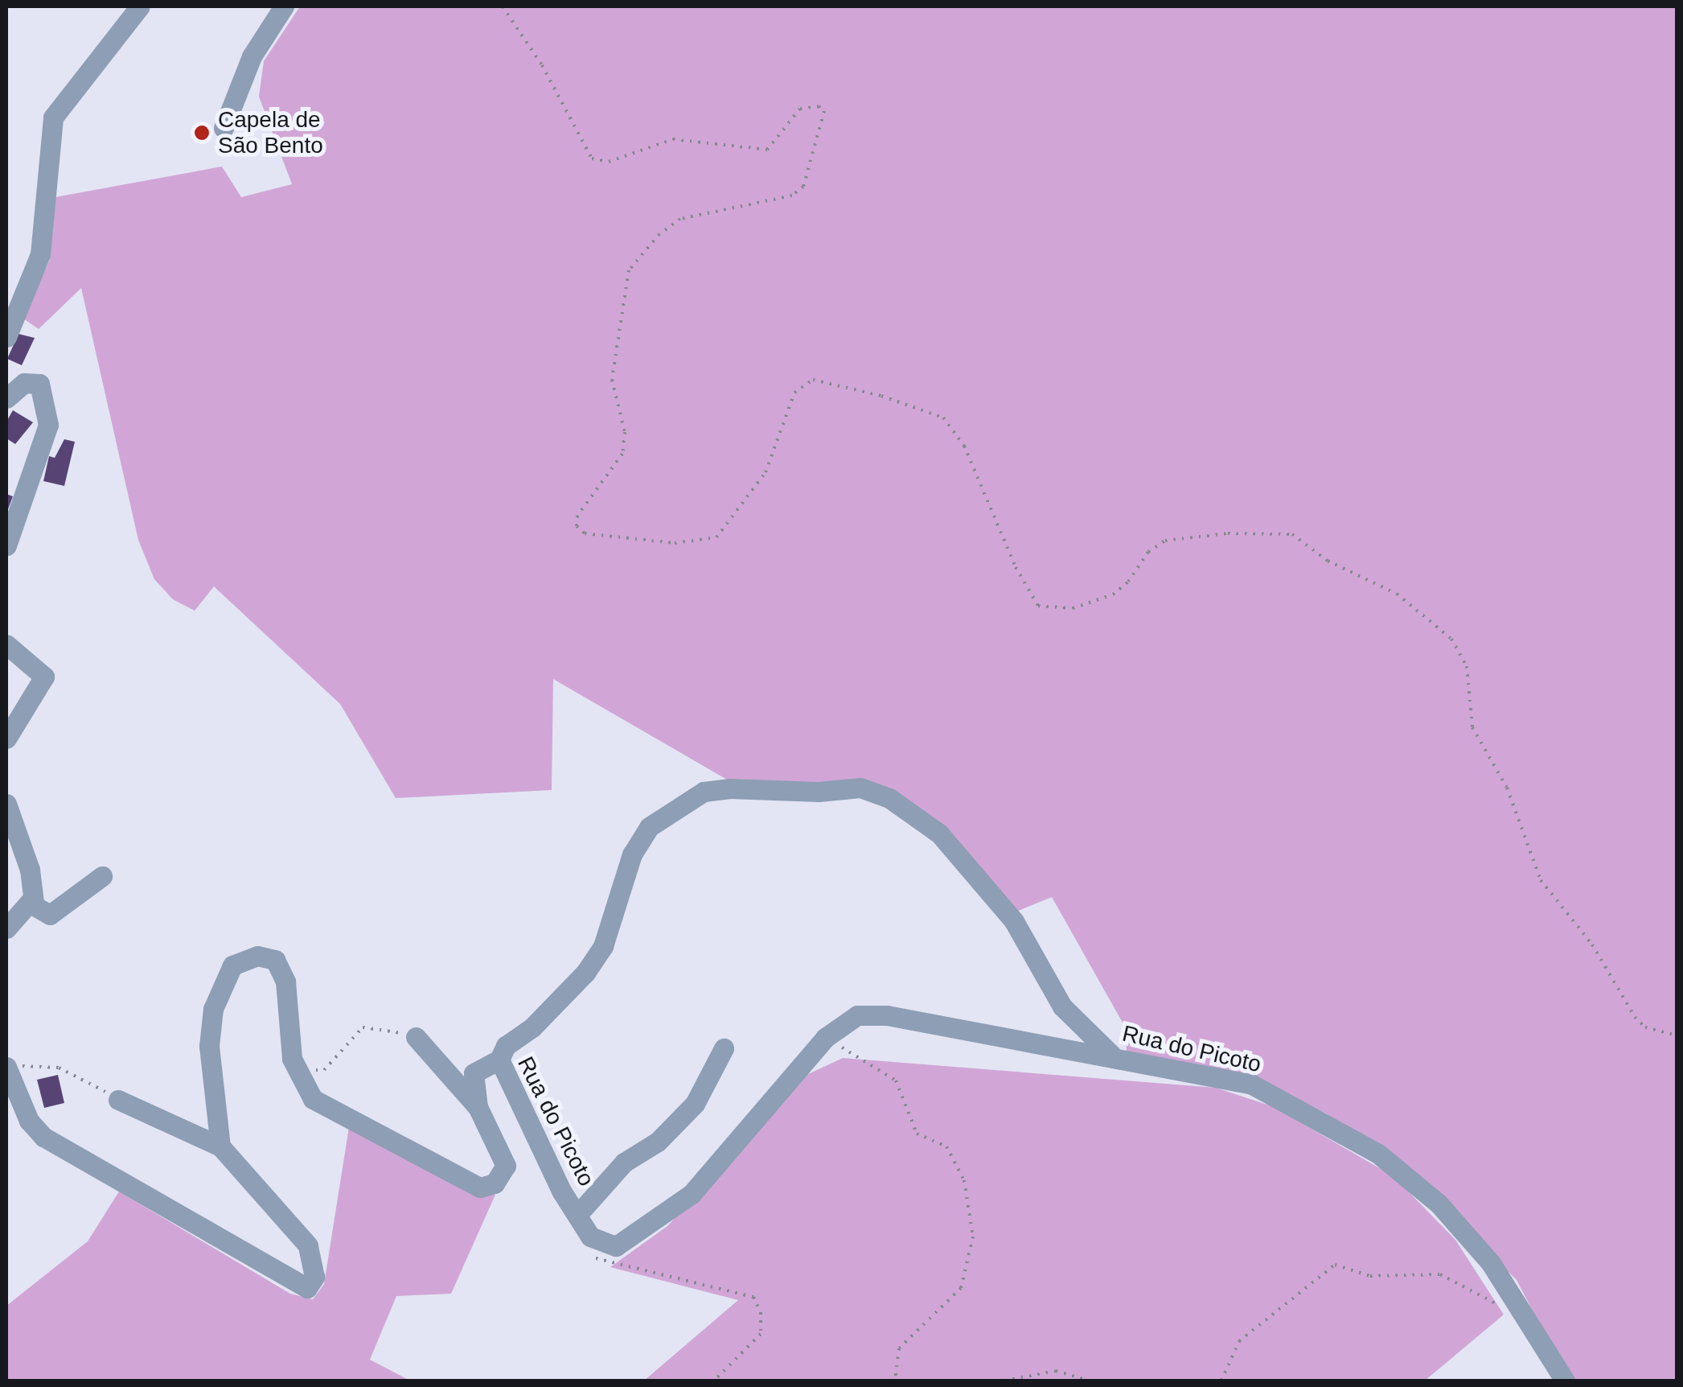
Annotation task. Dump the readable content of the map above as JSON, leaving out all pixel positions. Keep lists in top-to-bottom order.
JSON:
{
  "streets": {
    "street": ["Rua do Picoto"]
  },
  "places": ["Capela de São Bento"]
}
